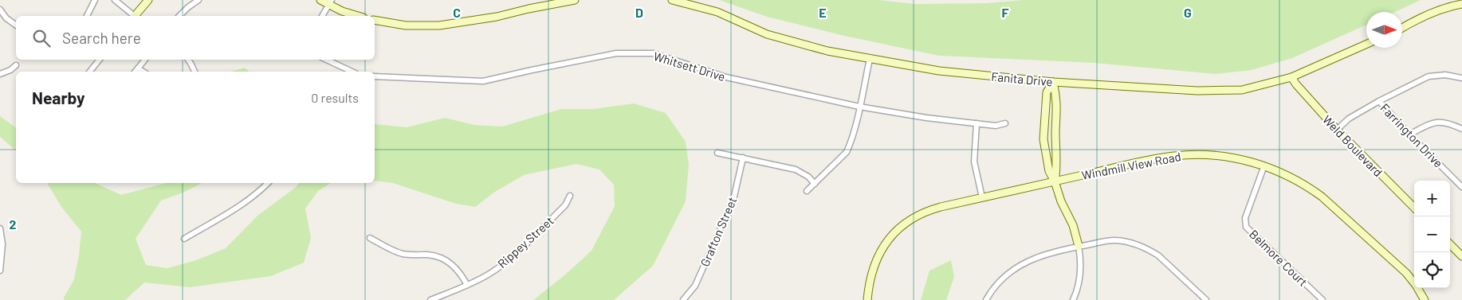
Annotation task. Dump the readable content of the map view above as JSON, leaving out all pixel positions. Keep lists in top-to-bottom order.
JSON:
{
  "streets": {
    "main road": ["Fanita Drive", "Weld Boulevard", "Windmill View Road"],
    "street": [
      "Whitsett Drive",
      "Farrington Drive",
      "Grafton Street",
      "Rippey Street",
      "Belmore Court"
    ]
  },
  "crossings": [
    ["Fanita Drive", "Weld Boulevard"],
    ["Windmill View Road", "Belmore Court"]
  ],
  "north": "right",
  "page": {
    "search": "Search here",
    "heading": ["Nearby", "0 results"],
    "map_buttons": ["+", "−"]
  },
  "grid": {
    "columns": [
      "C",
      "D",
      "E",
      "F",
      "G"
    ],
    "rows": ["2"]
  }
}
